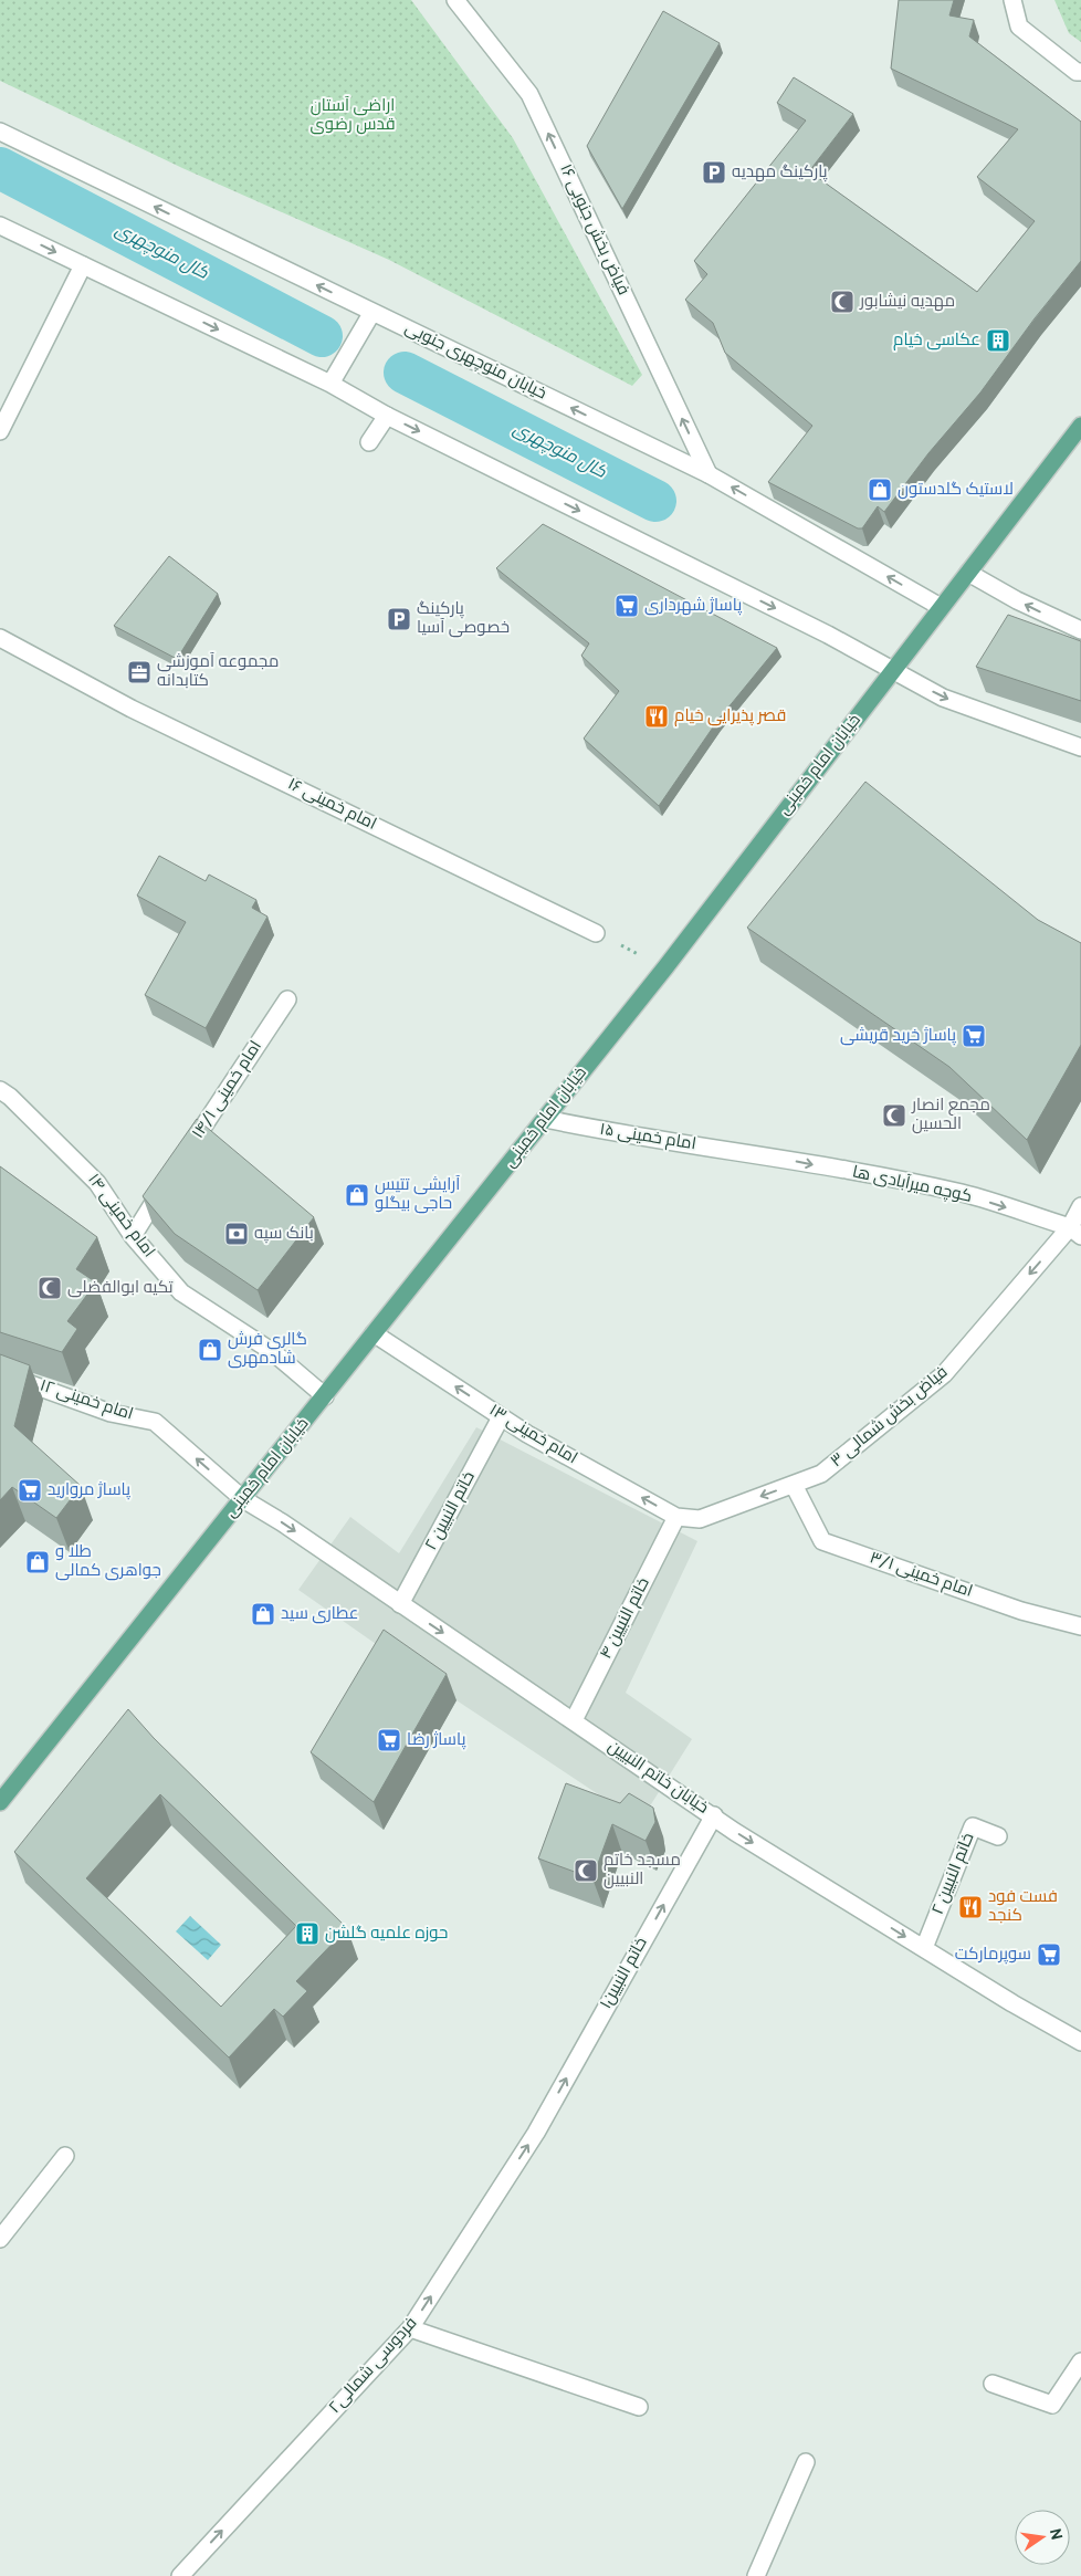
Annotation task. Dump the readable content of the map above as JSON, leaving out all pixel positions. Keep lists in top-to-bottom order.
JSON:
{
  "streets": {
    "main road": ["خیابان امام خمینی"],
    "street": [
      "فیاض بخش جنوبی ۱۶",
      "خیابان منوچهری جنوبی",
      "امام خمینی ۱۶",
      "امام خمینی ۱۴/۱",
      "امام خمینی ۱۵",
      "کوچه میرآبادی ها",
      "امام خمینی ۱۴",
      "امام خمینی ۱۲",
      "فیاض بخش شمالی ۳",
      "امام خمینی ۱۳",
      "خاتم النبیین ۲",
      "امام خمینی ۳/۱",
      "خاتم النبیین ۴",
      "خیابان خاتم النبیین",
      "خاتم النبیین۱",
      "فردوسی شمالی۲"
    ]
  },
  "crossings": [
    ["فیاض بخش جنوبی ۱۶", "خیابان منوچهری جنوبی"],
    ["خیابان منوچهری جنوبی", "خیابان امام خمینی"],
    ["خیابان امام خمینی", "امام خمینی ۱۵"],
    ["خیابان امام خمینی", "امام خمینی ۱۴"],
    ["خیابان امام خمینی", "امام خمینی ۱۲"],
    ["خیابان امام خمینی", "امام خمینی ۱۳"],
    ["خیابان امام خمینی", "خیابان خاتم النبیین"],
    ["امام خمینی ۱۵", "کوچه میرآبادی ها"],
    ["کوچه میرآبادی ها", "فیاض بخش شمالی ۳"],
    ["امام خمینی ۱۲", "خیابان خاتم النبیین"],
    ["فیاض بخش شمالی ۳", "امام خمینی ۱۳"],
    ["فیاض بخش شمالی ۳", "امام خمینی ۳/۱"],
    ["امام خمینی ۱۳", "خاتم النبیین ۲"],
    ["امام خمینی ۱۳", "خاتم النبیین ۴"],
    ["خاتم النبیین ۲", "خیابان خاتم النبیین"],
    ["خاتم النبیین ۴", "خیابان خاتم النبیین"],
    ["خیابان خاتم النبیین", "خاتم النبیین۱"],
    ["خاتم النبیین۱", "فردوسی شمالی۲"]
  ],
  "one_way": [
    "فیاض بخش جنوبی ۱۶",
    "کوچه میرآبادی ها",
    "امام خمینی ۱۲",
    "فیاض بخش شمالی ۳",
    "امام خمینی ۱۳",
    "خیابان خاتم النبیین",
    "خاتم النبیین۱",
    "فردوسی شمالی۲"
  ],
  "water": ["کال منوچهری"],
  "parks": ["اراضی آستان قدس رضوی"],
  "places": {
    "parking": ["پارکینگ مهدیه", "پارکینگ خصوصی آسیا"],
    "mosque": [
      "مهدیه نیشابور",
      "مجمع انصار الحسین",
      "تکیه ابوالفضلی",
      "مسجد خاتم النبیین"
    ],
    "building": ["عکاسی خیام", "حوزه علمیه گلشن"],
    "shop": [
      "لاستیک گلدستون",
      "آرایشی تتیس حاجی بیگلو",
      "گالری فرش شادمهری",
      "طلا و جواهری کمالی",
      "عطاری سید"
    ],
    "supermarket": [
      "پاساژ شهرداری",
      "پاساژ خرید قریشی",
      "پاساژ مروارید",
      "پاساژ رضا",
      "سوپرمارکت"
    ],
    "office": ["مجموعه آموزشی کتابدانه"],
    "restaurant": ["قصر پذیرایی خیام", "فست فود کنجد"],
    "bank": ["بانک سپه"]
  },
  "north": "right"
}
